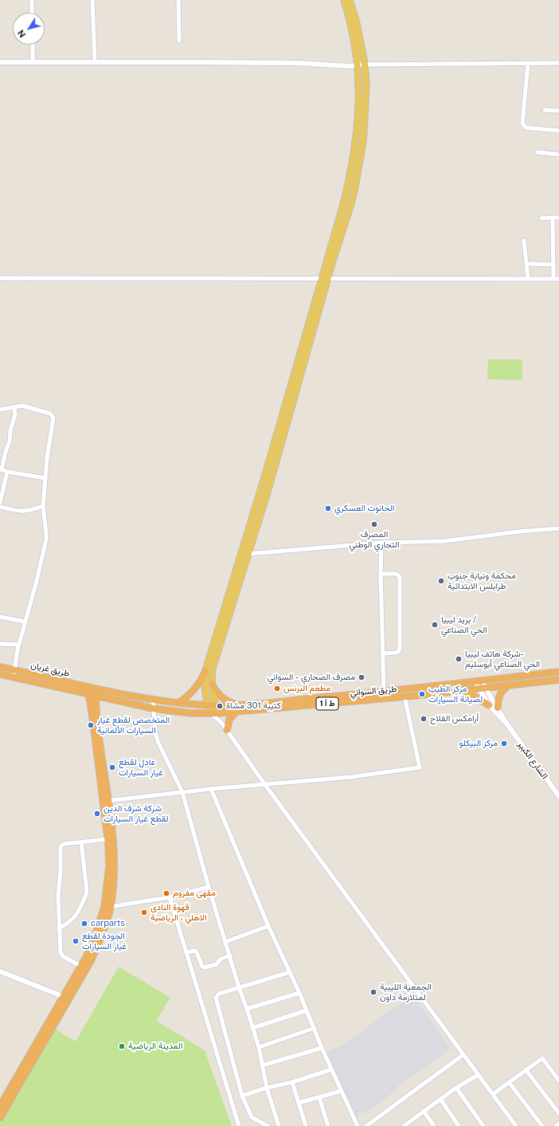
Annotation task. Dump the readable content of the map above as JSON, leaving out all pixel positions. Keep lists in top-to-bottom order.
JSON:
{
  "streets": {
    "highway": ["طريق غريان", "طريق السواني", "ط أ 1"],
    "street": ["الشارع الكبير"]
  },
  "crossings": [
    ["طريق غريان", "طريق السواني"],
    ["طريق السواني", "الشارع الكبير"]
  ],
  "places": [
    "الحانوت العسكري",
    "المصرف التجاري الوطني",
    "محكمة ونيابة جنوب طرابلس الابتدائية",
    "بريد ليبيا / الحي الصناعي",
    "شركة هاتف ليبيا- الحي الصناعي أبوسليم",
    "مصرف الصحاري - السواني",
    "مطعم البرنس",
    "مركز الطيب لصيانة السيارات",
    "كتيبة 301 مشاة",
    "أرامكس الفلاح",
    "المتخصص لقطع غيار السيارات الألمانية",
    "مركز البيكلو",
    "عادل لقطع غيار السيارات",
    "شركة شرف الدين لقطع غيار السيارات",
    "مقهى مفروم",
    "قهوة النادي الاهلي ، الرياضية",
    "carparts",
    "الجودة لقطع غيار السيارات",
    "الجمعية الليبية لمتلازمة داون",
    "المدينة الرياضية"
  ],
  "north": "bottom left"
}
